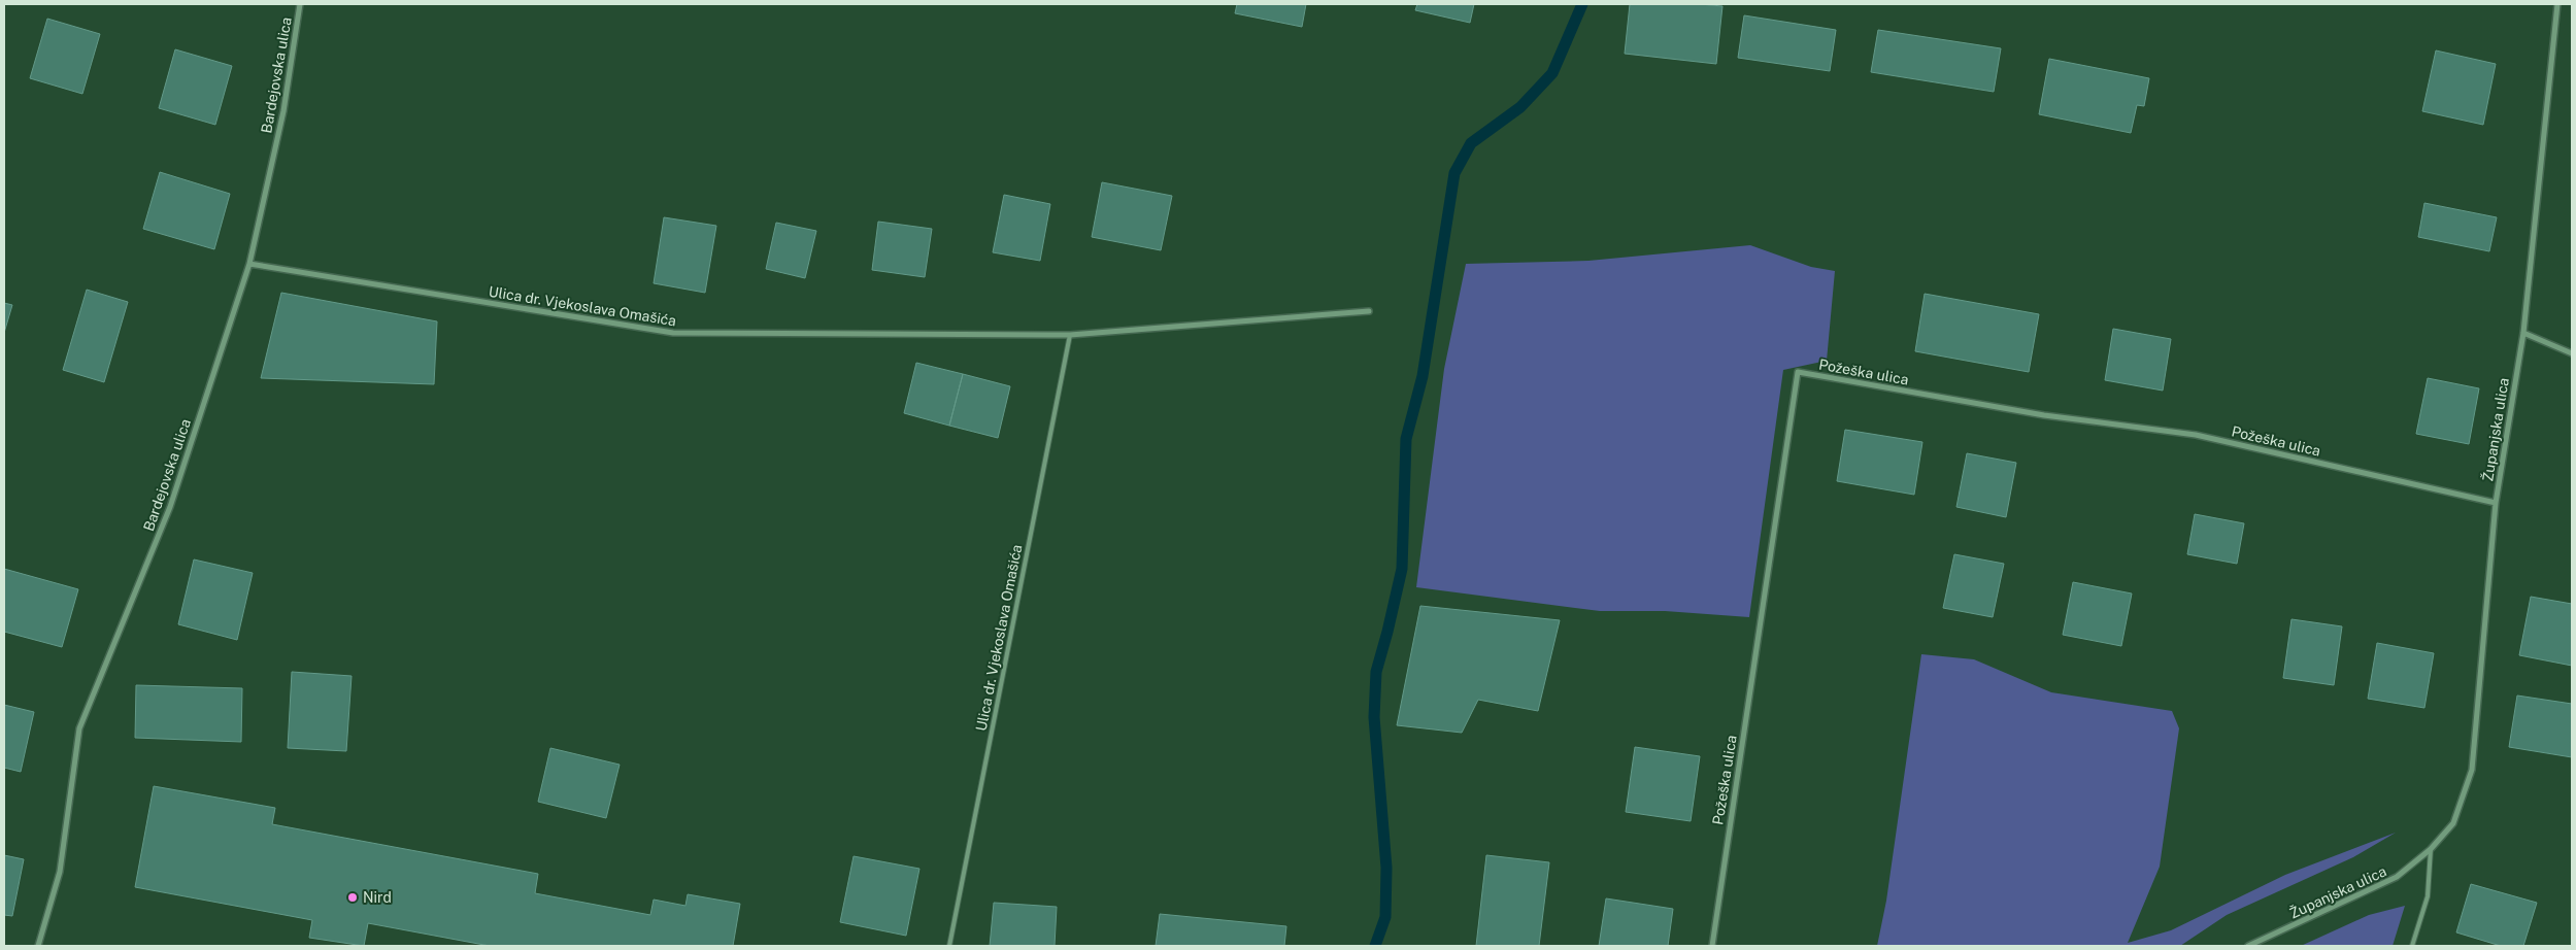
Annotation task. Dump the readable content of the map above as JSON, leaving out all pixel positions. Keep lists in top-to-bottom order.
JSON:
{
  "streets": {
    "street": [
      "Bardejovska ulica",
      "Ulica dr. Vjekoslava Omašića",
      "Požeška ulica",
      "Županjska ulica"
    ]
  },
  "crossings": [
    ["Bardejovska ulica", "Ulica dr. Vjekoslava Omašića"],
    ["Požeška ulica", "Županjska ulica"]
  ],
  "places": ["Nird"]
}
